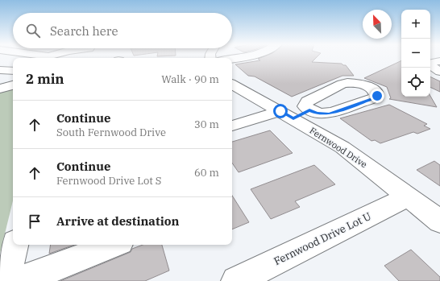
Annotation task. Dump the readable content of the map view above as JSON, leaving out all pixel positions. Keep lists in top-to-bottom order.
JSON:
{
  "streets": {
    "street": ["Fernwood Drive", "Fernwood Drive Lot U"]
  },
  "crossings": [
    ["Fernwood Drive", "Fernwood Drive Lot U"]
  ],
  "north": "top left",
  "page": {
    "map_buttons": ["+", "−"],
    "search": "Search here",
    "heading": ["2 min", "Walk · 90 m"],
    "list": [
      ["Continue", "South Fernwood Drive", "30 m"],
      ["Continue", "Fernwood Drive Lot S", "60 m"],
      "Arrive at destination"
    ]
  }
}
